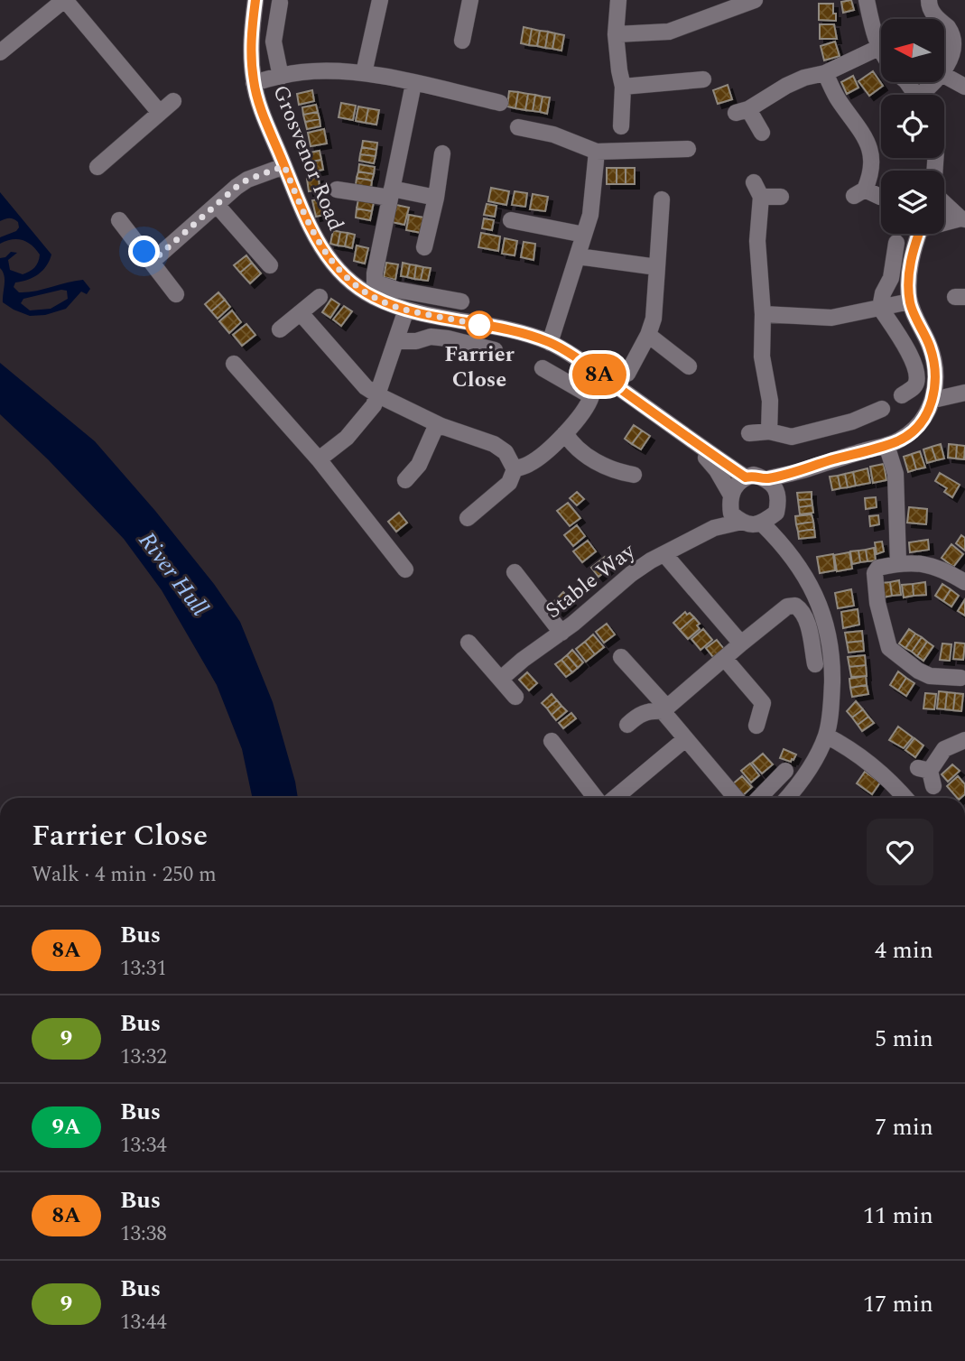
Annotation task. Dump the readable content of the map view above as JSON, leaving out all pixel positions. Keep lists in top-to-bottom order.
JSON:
{
  "streets": {
    "street": ["Grosvenor Road", "Stable Way"]
  },
  "crossings": [
    ["Grosvenor Road", "Stable Way"]
  ],
  "water": ["River Hull"],
  "places": ["Farrier Close"],
  "lines": ["bus line 8A"],
  "north": "left",
  "page": {
    "on_map": "8A",
    "heading": ["Farrier Close", "Walk · 4 min · 250 m"],
    "list": [
      {
        "mark": "8A",
        "name": "Bus",
        "note": "13:31",
        "value": "4 min"
      },
      {
        "mark": "9",
        "name": "Bus",
        "note": "13:32",
        "value": "5 min"
      },
      {
        "mark": "9A",
        "name": "Bus",
        "note": "13:34",
        "value": "7 min"
      },
      {
        "mark": "8A",
        "name": "Bus",
        "note": "13:38",
        "value": "11 min"
      },
      {
        "mark": "9",
        "name": "Bus",
        "note": "13:44",
        "value": "17 min"
      }
    ]
  }
}
